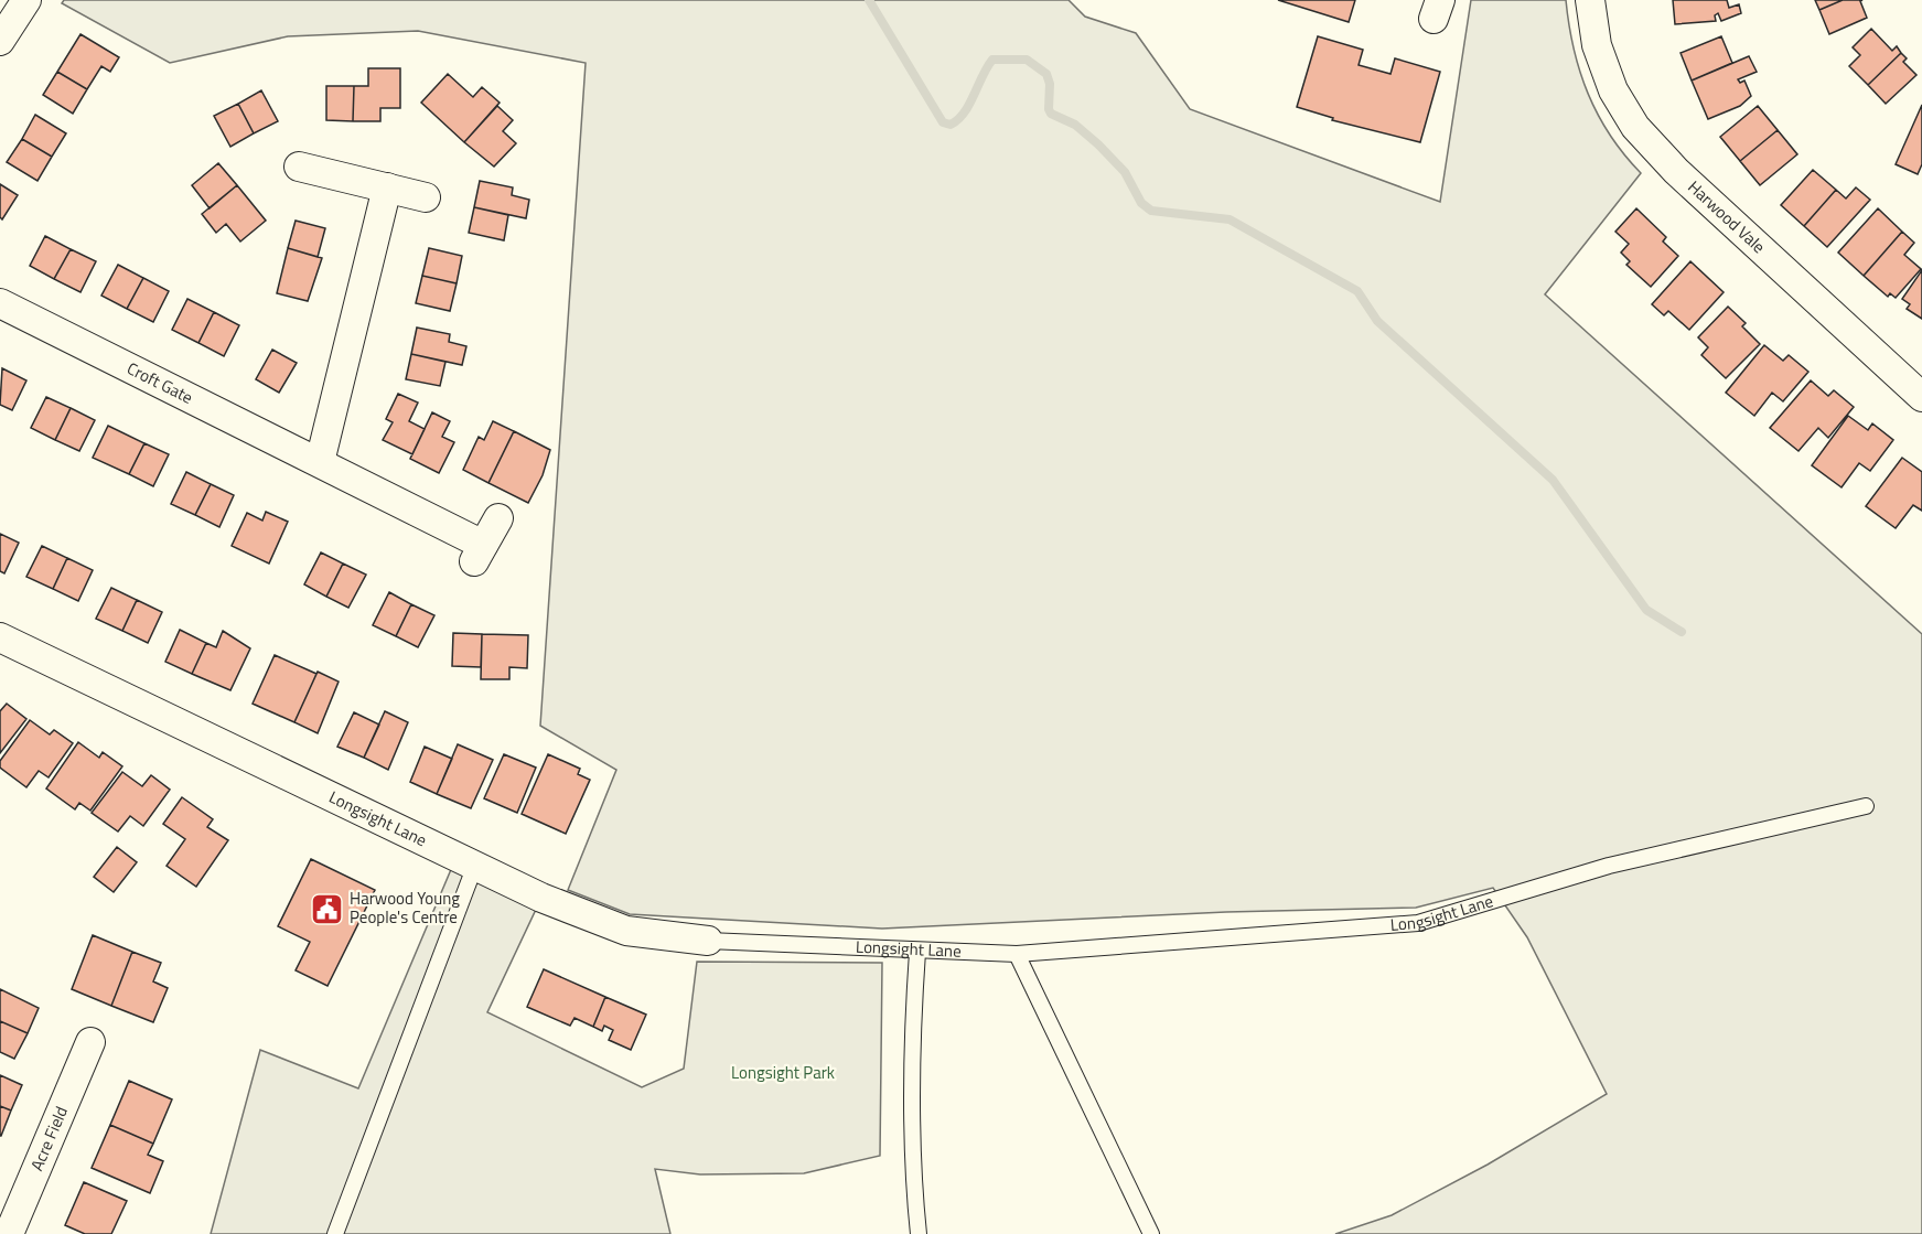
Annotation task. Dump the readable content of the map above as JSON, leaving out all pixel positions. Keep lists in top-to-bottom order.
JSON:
{
  "streets": {
    "street": [
      "Harwood Vale",
      "Croft Gate",
      "Longsight Lane",
      "Acre Field"
    ]
  },
  "parks": ["Longsight Park"],
  "places": {
    "public building": ["Harwood Young People's Centre"]
  }
}
